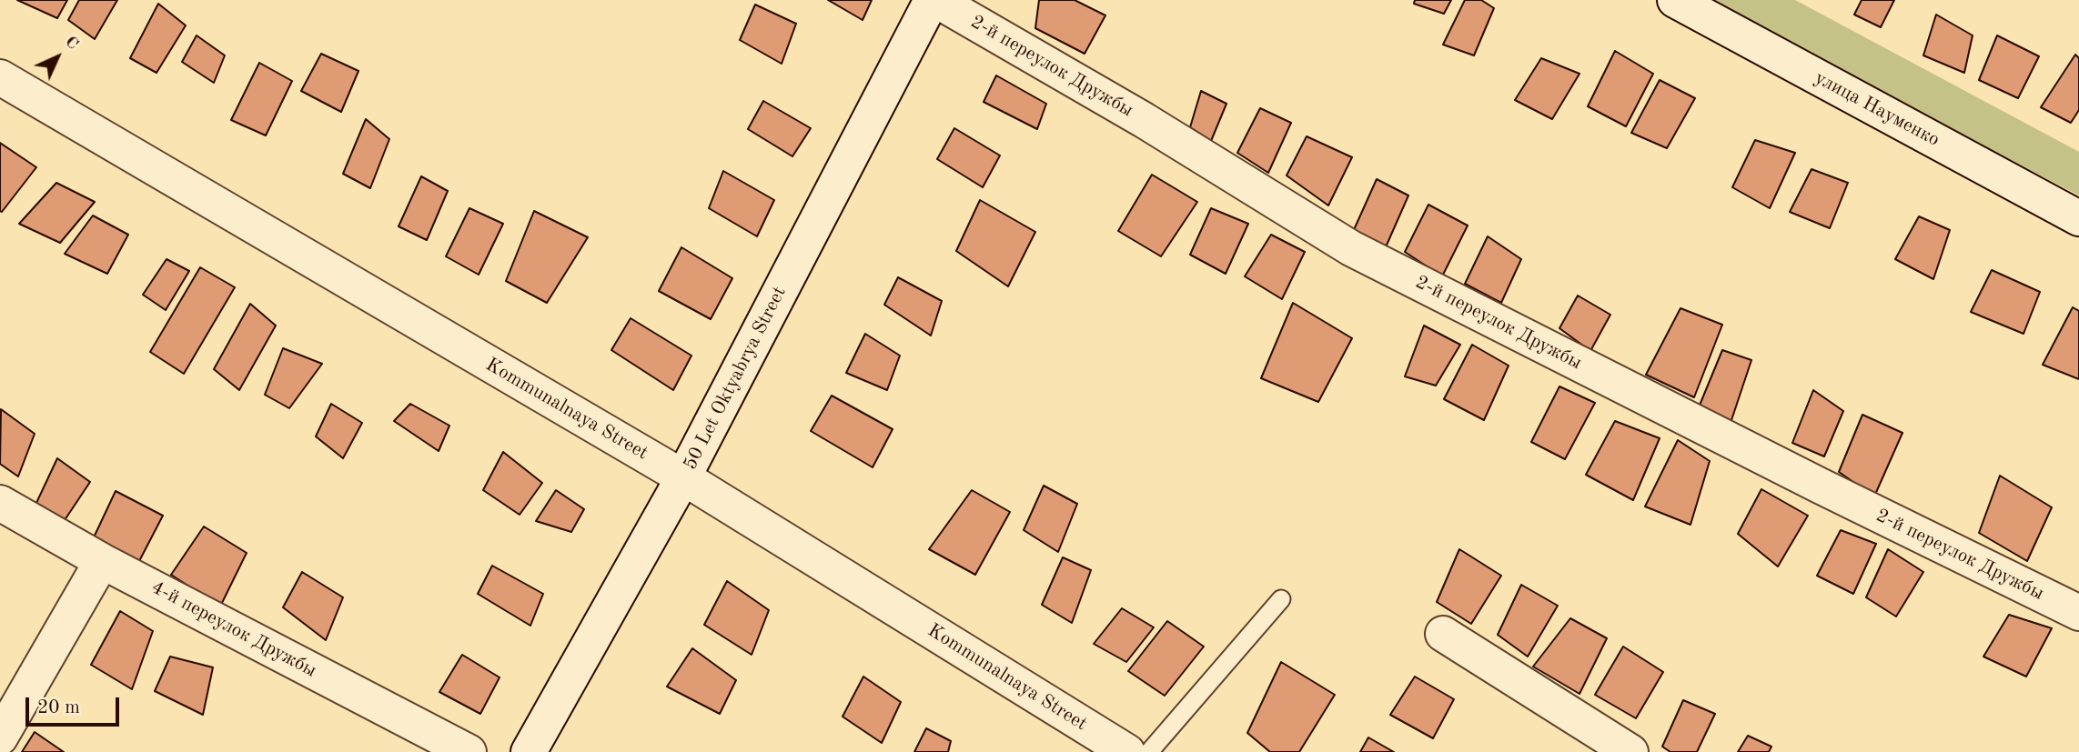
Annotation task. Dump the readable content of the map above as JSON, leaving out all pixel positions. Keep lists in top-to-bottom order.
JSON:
{
  "streets": {
    "street": [
      "2-й переулок Дружбы",
      "улица Науменко",
      "50 Let Oktyabrya Street",
      "Kommunalnaya Street",
      "4-й переулок Дружбы"
    ]
  },
  "crossings": [
    ["50 Let Oktyabrya Street", "Kommunalnaya Street"]
  ],
  "scale_bar": "20 m",
  "north": "top right"
}
